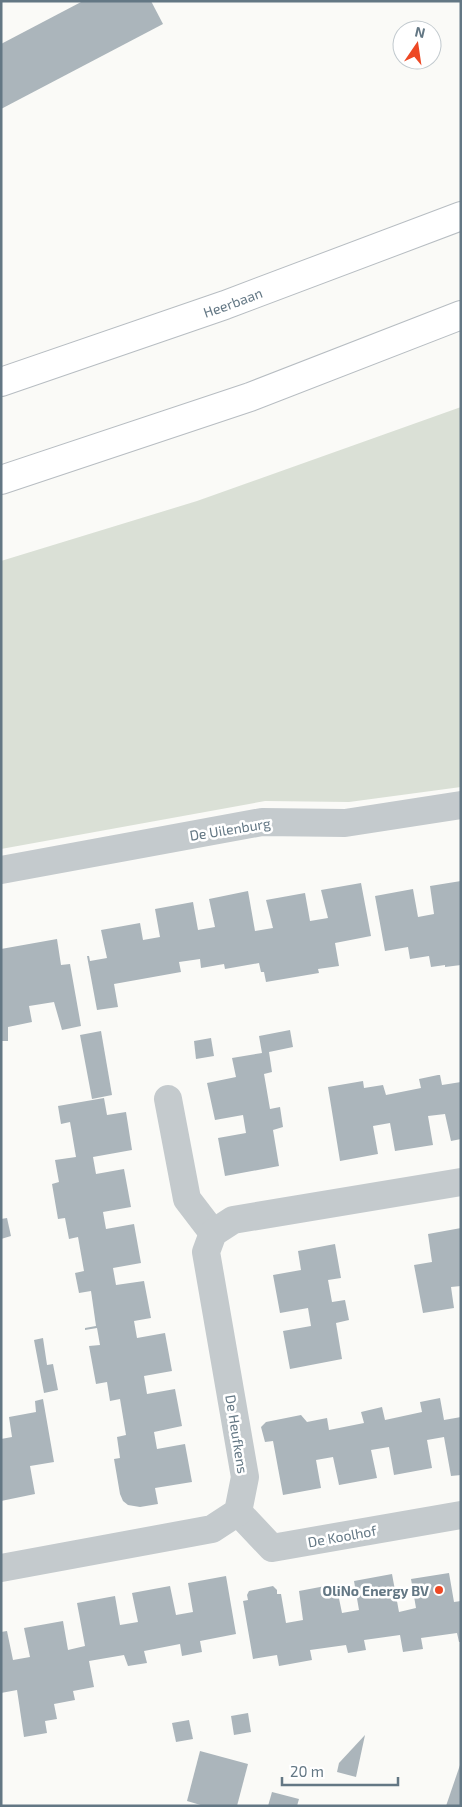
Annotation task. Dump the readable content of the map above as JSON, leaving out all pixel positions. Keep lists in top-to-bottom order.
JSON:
{
  "streets": {
    "main road": ["Heerbaan"],
    "street": ["De Uilenburg", "De Heufkens", "De Koolhof"]
  },
  "crossings": [
    ["De Heufkens", "De Koolhof"]
  ],
  "places": ["OliNo Energy BV"],
  "scale_bar": "20 m",
  "north": "top"
}
